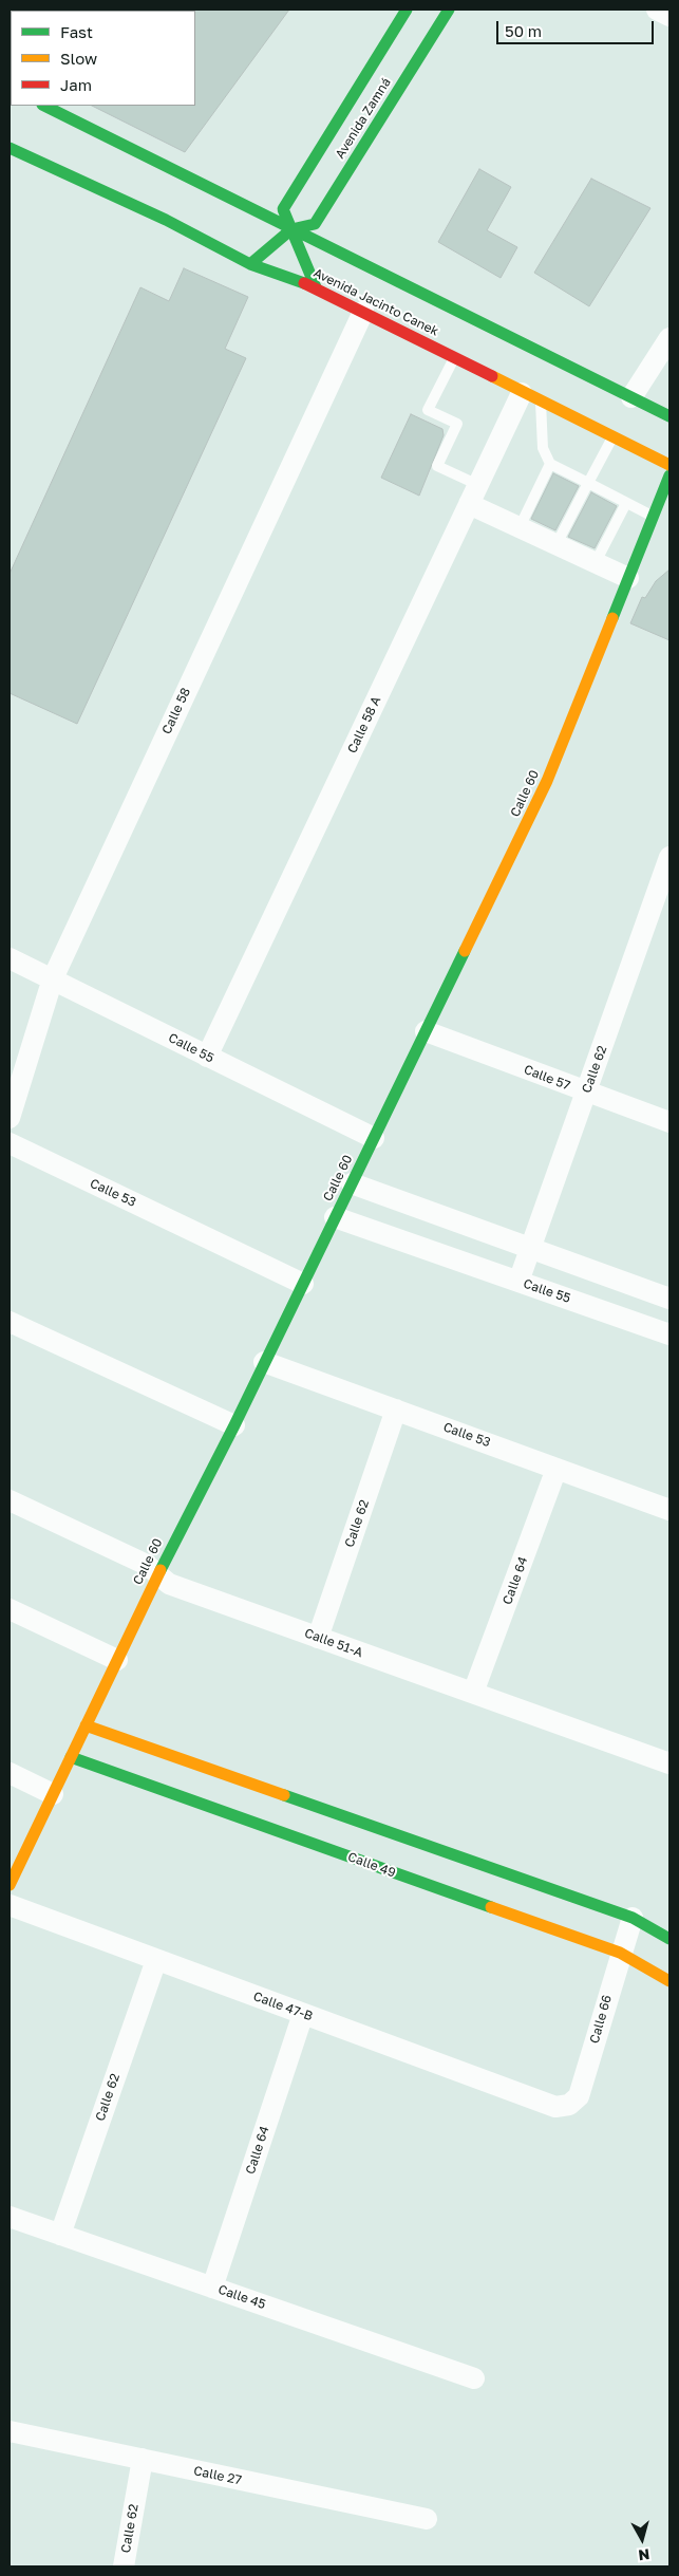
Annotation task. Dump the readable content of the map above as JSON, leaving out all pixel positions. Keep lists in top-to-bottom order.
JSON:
{
  "streets": {
    "street": [
      "Avenida Zamná",
      "Avenida Jacinto Canek",
      "Calle 58",
      "Calle 58 A",
      "Calle 60",
      "Calle 55",
      "Calle 62",
      "Calle 57",
      "Calle 53",
      "Calle 64",
      "Calle 51-A",
      "Calle 49",
      "Calle 47-B",
      "Calle 66",
      "Calle 45",
      "Calle 27"
    ]
  },
  "crossings": [
    ["Avenida Zamná", "Avenida Jacinto Canek"],
    ["Avenida Jacinto Canek", "Calle 58"],
    ["Avenida Jacinto Canek", "Calle 58 A"],
    ["Calle 58", "Calle 55"],
    ["Calle 58 A", "Calle 55"],
    ["Calle 60", "Calle 55"],
    ["Calle 60", "Calle 57"],
    ["Calle 60", "Calle 53"],
    ["Calle 60", "Calle 51-A"],
    ["Calle 60", "Calle 49"],
    ["Calle 55", "Calle 62"],
    ["Calle 62", "Calle 57"],
    ["Calle 62", "Calle 53"],
    ["Calle 62", "Calle 51-A"],
    ["Calle 62", "Calle 47-B"],
    ["Calle 62", "Calle 45"],
    ["Calle 62", "Calle 27"],
    ["Calle 53", "Calle 64"],
    ["Calle 64", "Calle 51-A"],
    ["Calle 64", "Calle 47-B"],
    ["Calle 64", "Calle 45"],
    ["Calle 49", "Calle 66"],
    ["Calle 47-B", "Calle 66"]
  ],
  "legend": ["Fast", "Slow", "Jam"],
  "scale_bar": "50 m",
  "north": "bottom"
}
